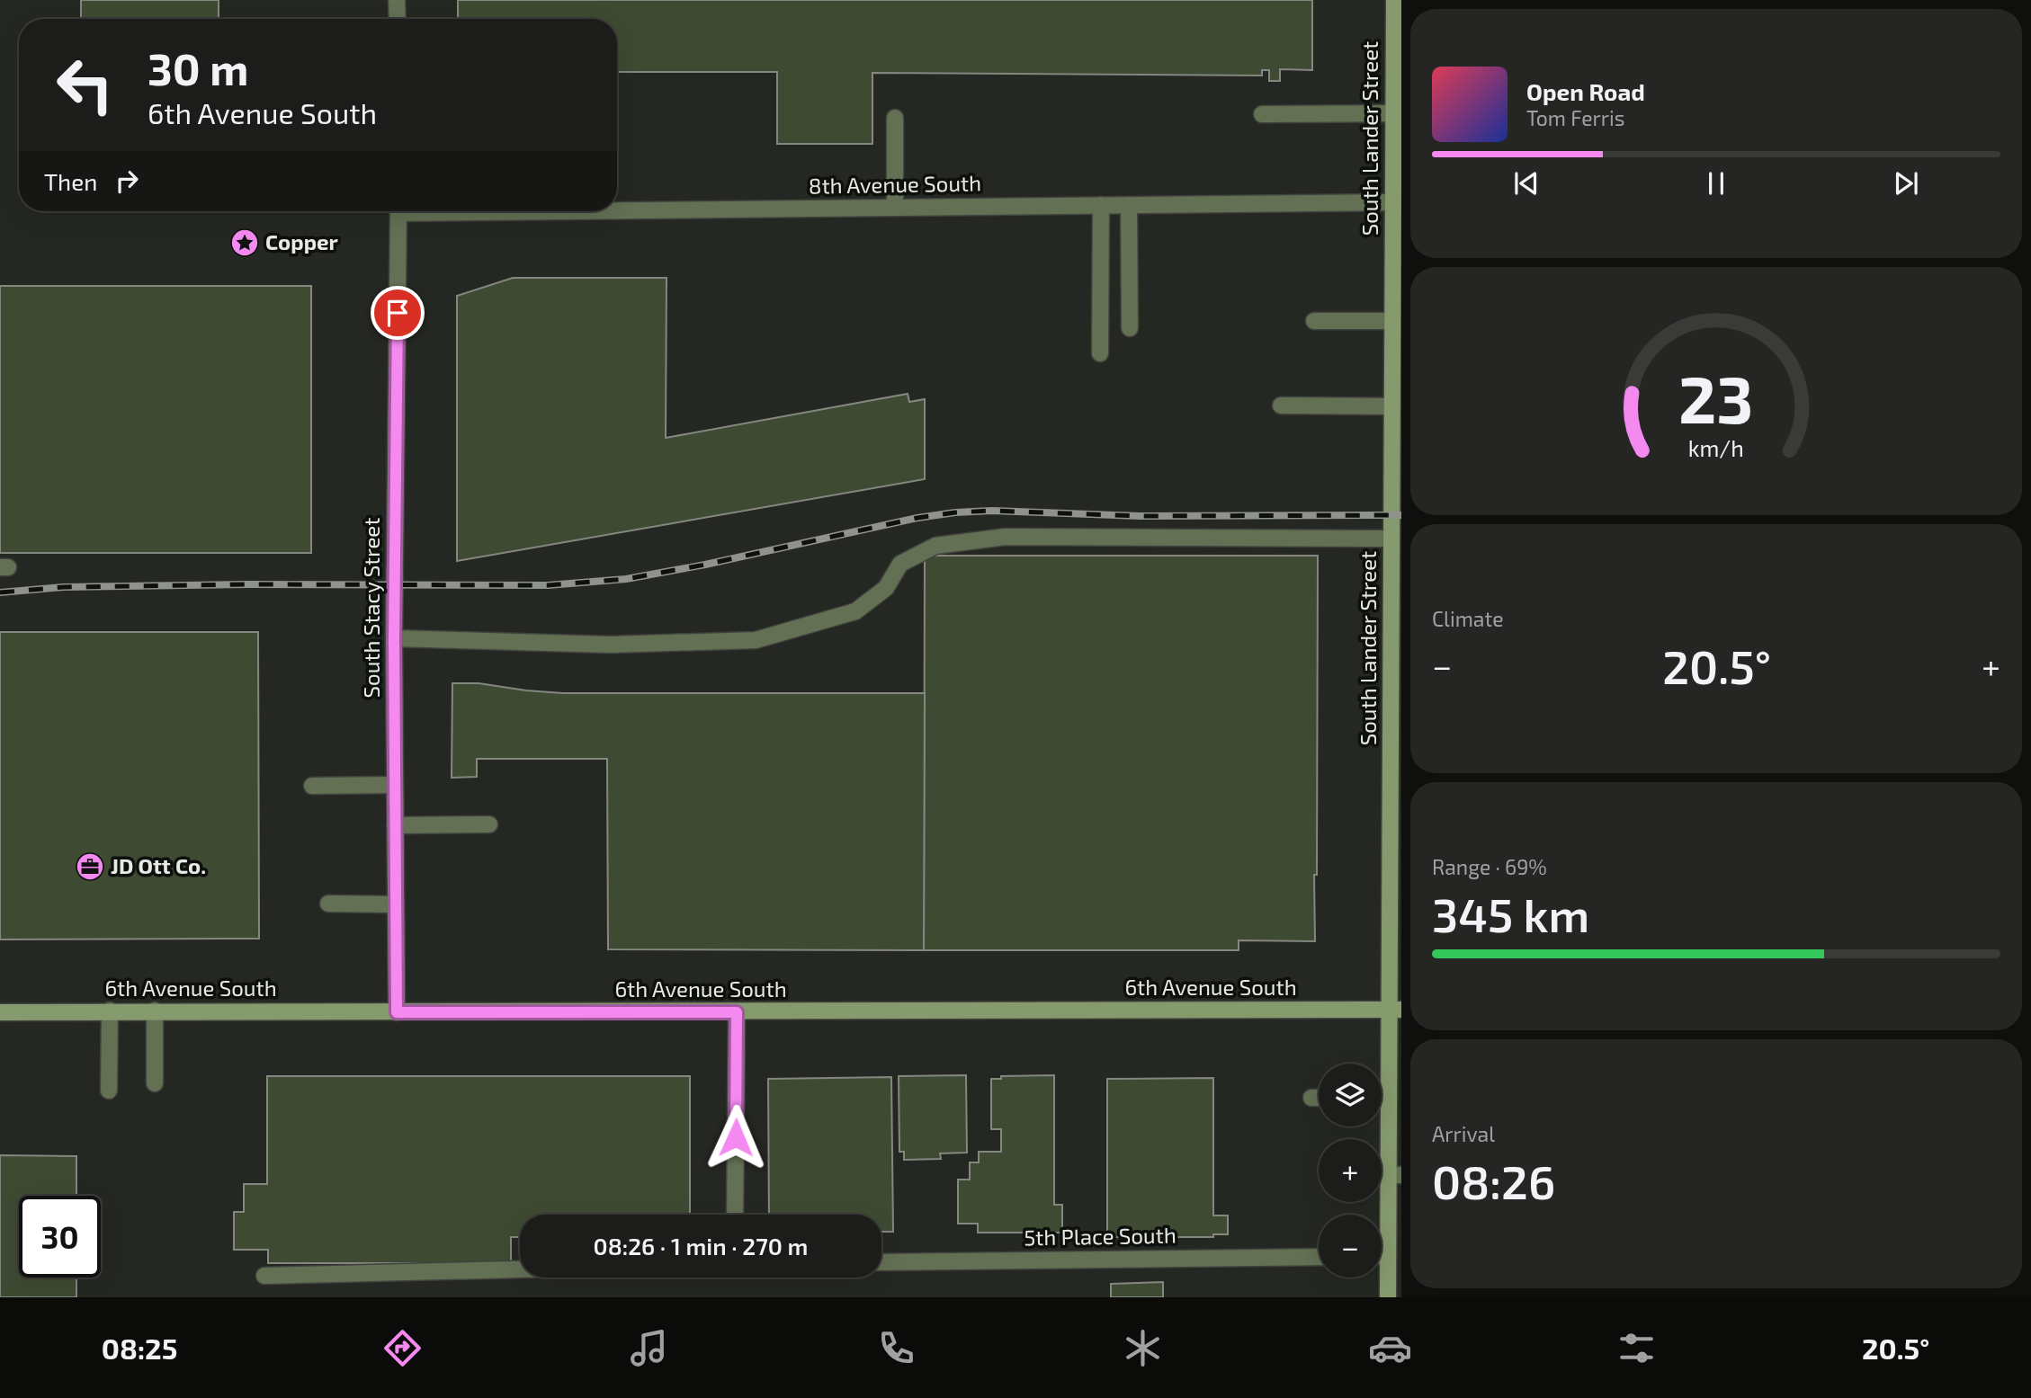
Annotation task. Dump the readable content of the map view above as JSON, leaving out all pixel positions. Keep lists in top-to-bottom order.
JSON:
{
  "streets": {
    "street": [
      "South Lander Street",
      "8th Avenue South",
      "South Stacy Street",
      "6th Avenue South",
      "5th Place South"
    ]
  },
  "crossings": [
    ["South Lander Street", "8th Avenue South"],
    ["South Lander Street", "6th Avenue South"],
    ["South Stacy Street", "6th Avenue South"]
  ],
  "places": {
    "place": ["Copper"],
    "office": ["JD Ott Co."]
  },
  "page": {
    "turn": ["30 m", "6th Avenue South"],
    "song": ["Open Road", "Tom Ferris"],
    "then": "Then",
    "tile": [
      "Climate",
      ["Range · 69%", "345 km"],
      ["Arrival", "08:26"]
    ],
    "heat": ["−", "20.5°", "+"],
    "map_buttons": ["+", "−"],
    "limit": "30",
    "trip": "08:26 · 1 min · 270 m",
    "tabs": ["08:25", "20.5°"],
    "gauge": ["23", "km/h"]
  }
}
